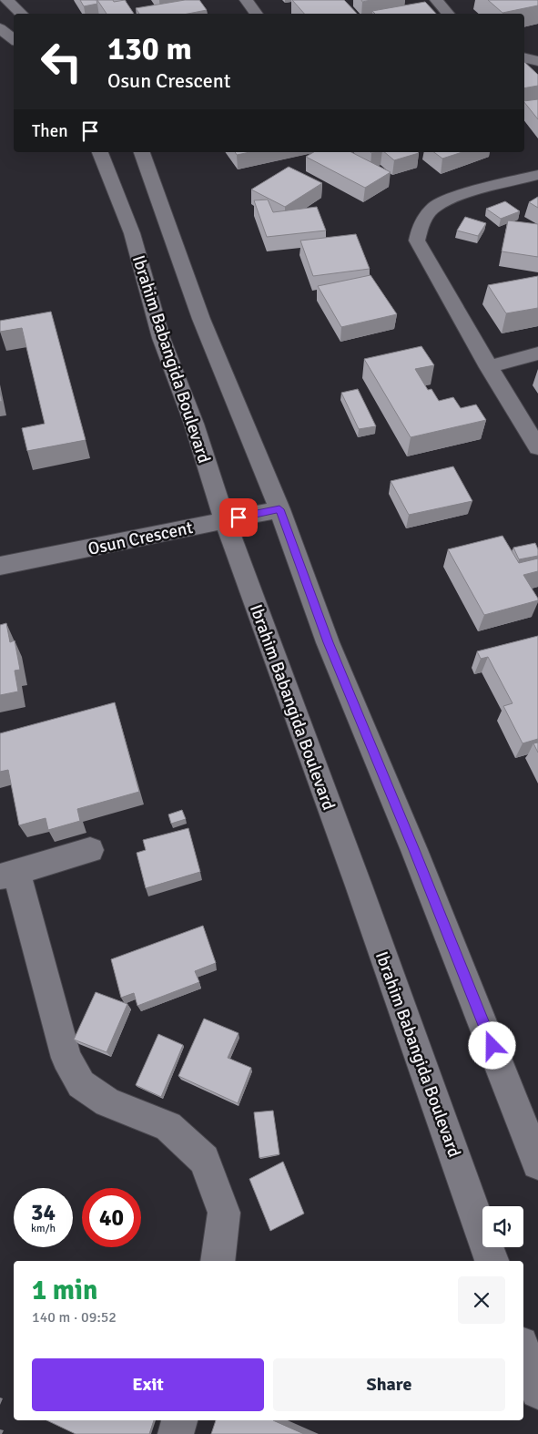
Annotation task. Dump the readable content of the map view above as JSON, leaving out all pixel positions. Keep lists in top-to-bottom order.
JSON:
{
  "streets": {
    "street": ["Ibrahim Babangida Boulevard", "Osun Crescent"]
  },
  "crossings": [
    ["Ibrahim Babangida Boulevard", "Osun Crescent"]
  ],
  "page": {
    "turn": ["130 m", "Osun Crescent"],
    "then": "Then",
    "speed": "34 km/h",
    "limit": "40",
    "heading": ["1 min", "140 m · 09:52"],
    "buttons": ["Exit", "Share"]
  }
}
